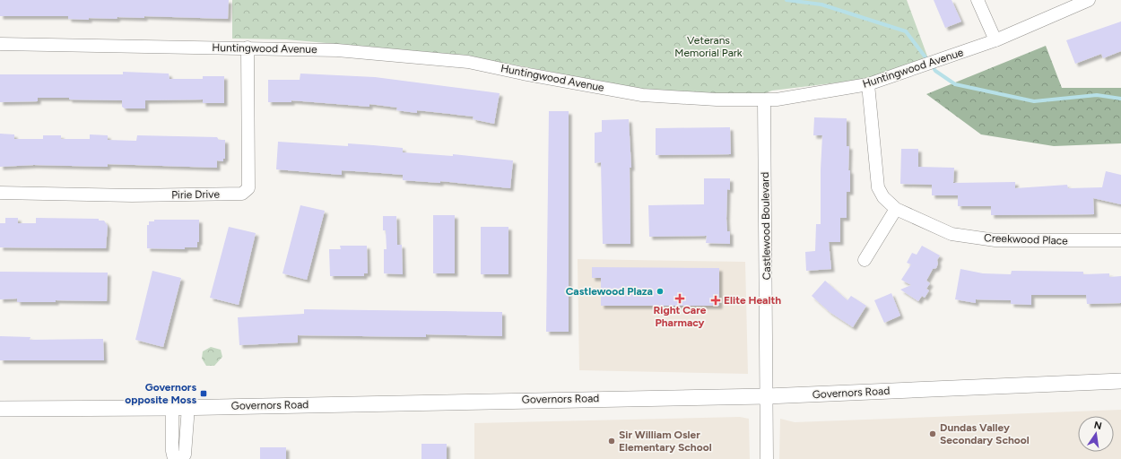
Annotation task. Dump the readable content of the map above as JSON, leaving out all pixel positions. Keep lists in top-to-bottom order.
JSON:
{
  "streets": {
    "main road": ["Governors Road"],
    "street": [
      "Huntingwood Avenue",
      "Pirie Drive",
      "Castlewood Boulevard",
      "Creekwood Place"
    ]
  },
  "crossings": [
    ["Huntingwood Avenue", "Pirie Drive"],
    ["Huntingwood Avenue", "Castlewood Boulevard"],
    ["Huntingwood Avenue", "Creekwood Place"],
    ["Castlewood Boulevard", "Governors Road"]
  ],
  "parks": ["Veterans Memorial Park"],
  "places": {
    "other": ["Castlewood Plaza", "Dundas Valley Secondary School", "Sir William Osler Elementary School"],
    "health": ["Right Care Pharmacy", "Elite Health"],
    "transit": ["Governors opposite Moss"]
  },
  "north": "top"
}
